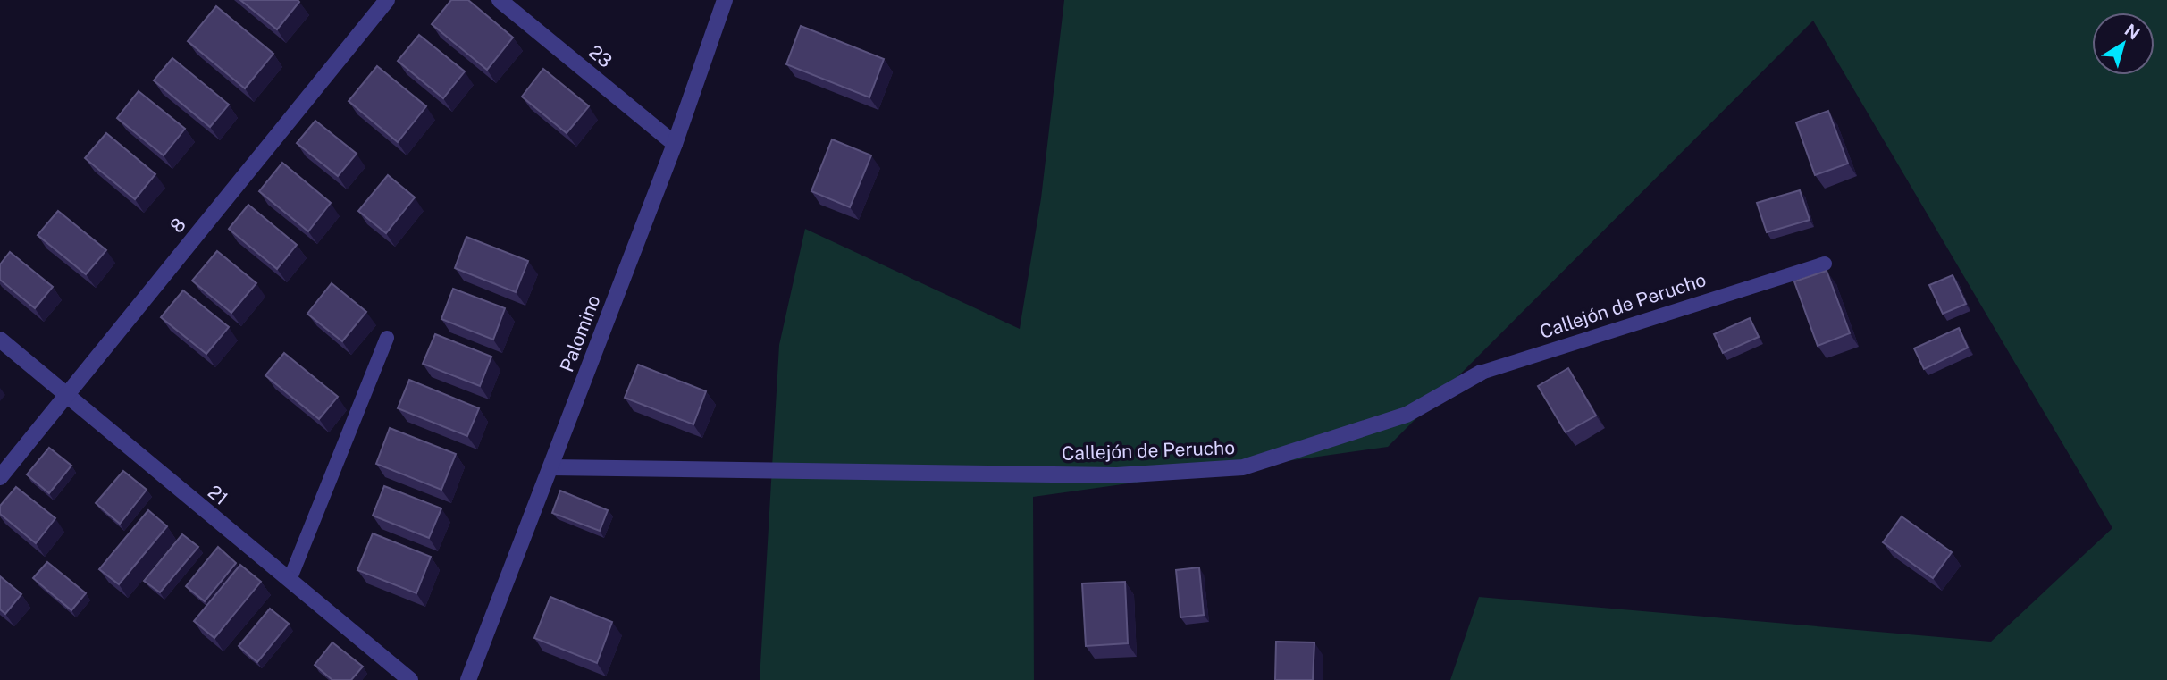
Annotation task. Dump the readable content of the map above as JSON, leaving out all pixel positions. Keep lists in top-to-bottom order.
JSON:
{
  "streets": {
    "street": [
      "23",
      "8",
      "Callejón de Perucho",
      "Palomino",
      "21"
    ]
  },
  "crossings": [
    ["23", "Palomino"],
    ["8", "21"],
    ["Callejón de Perucho", "Palomino"]
  ],
  "north": "top right"
}
